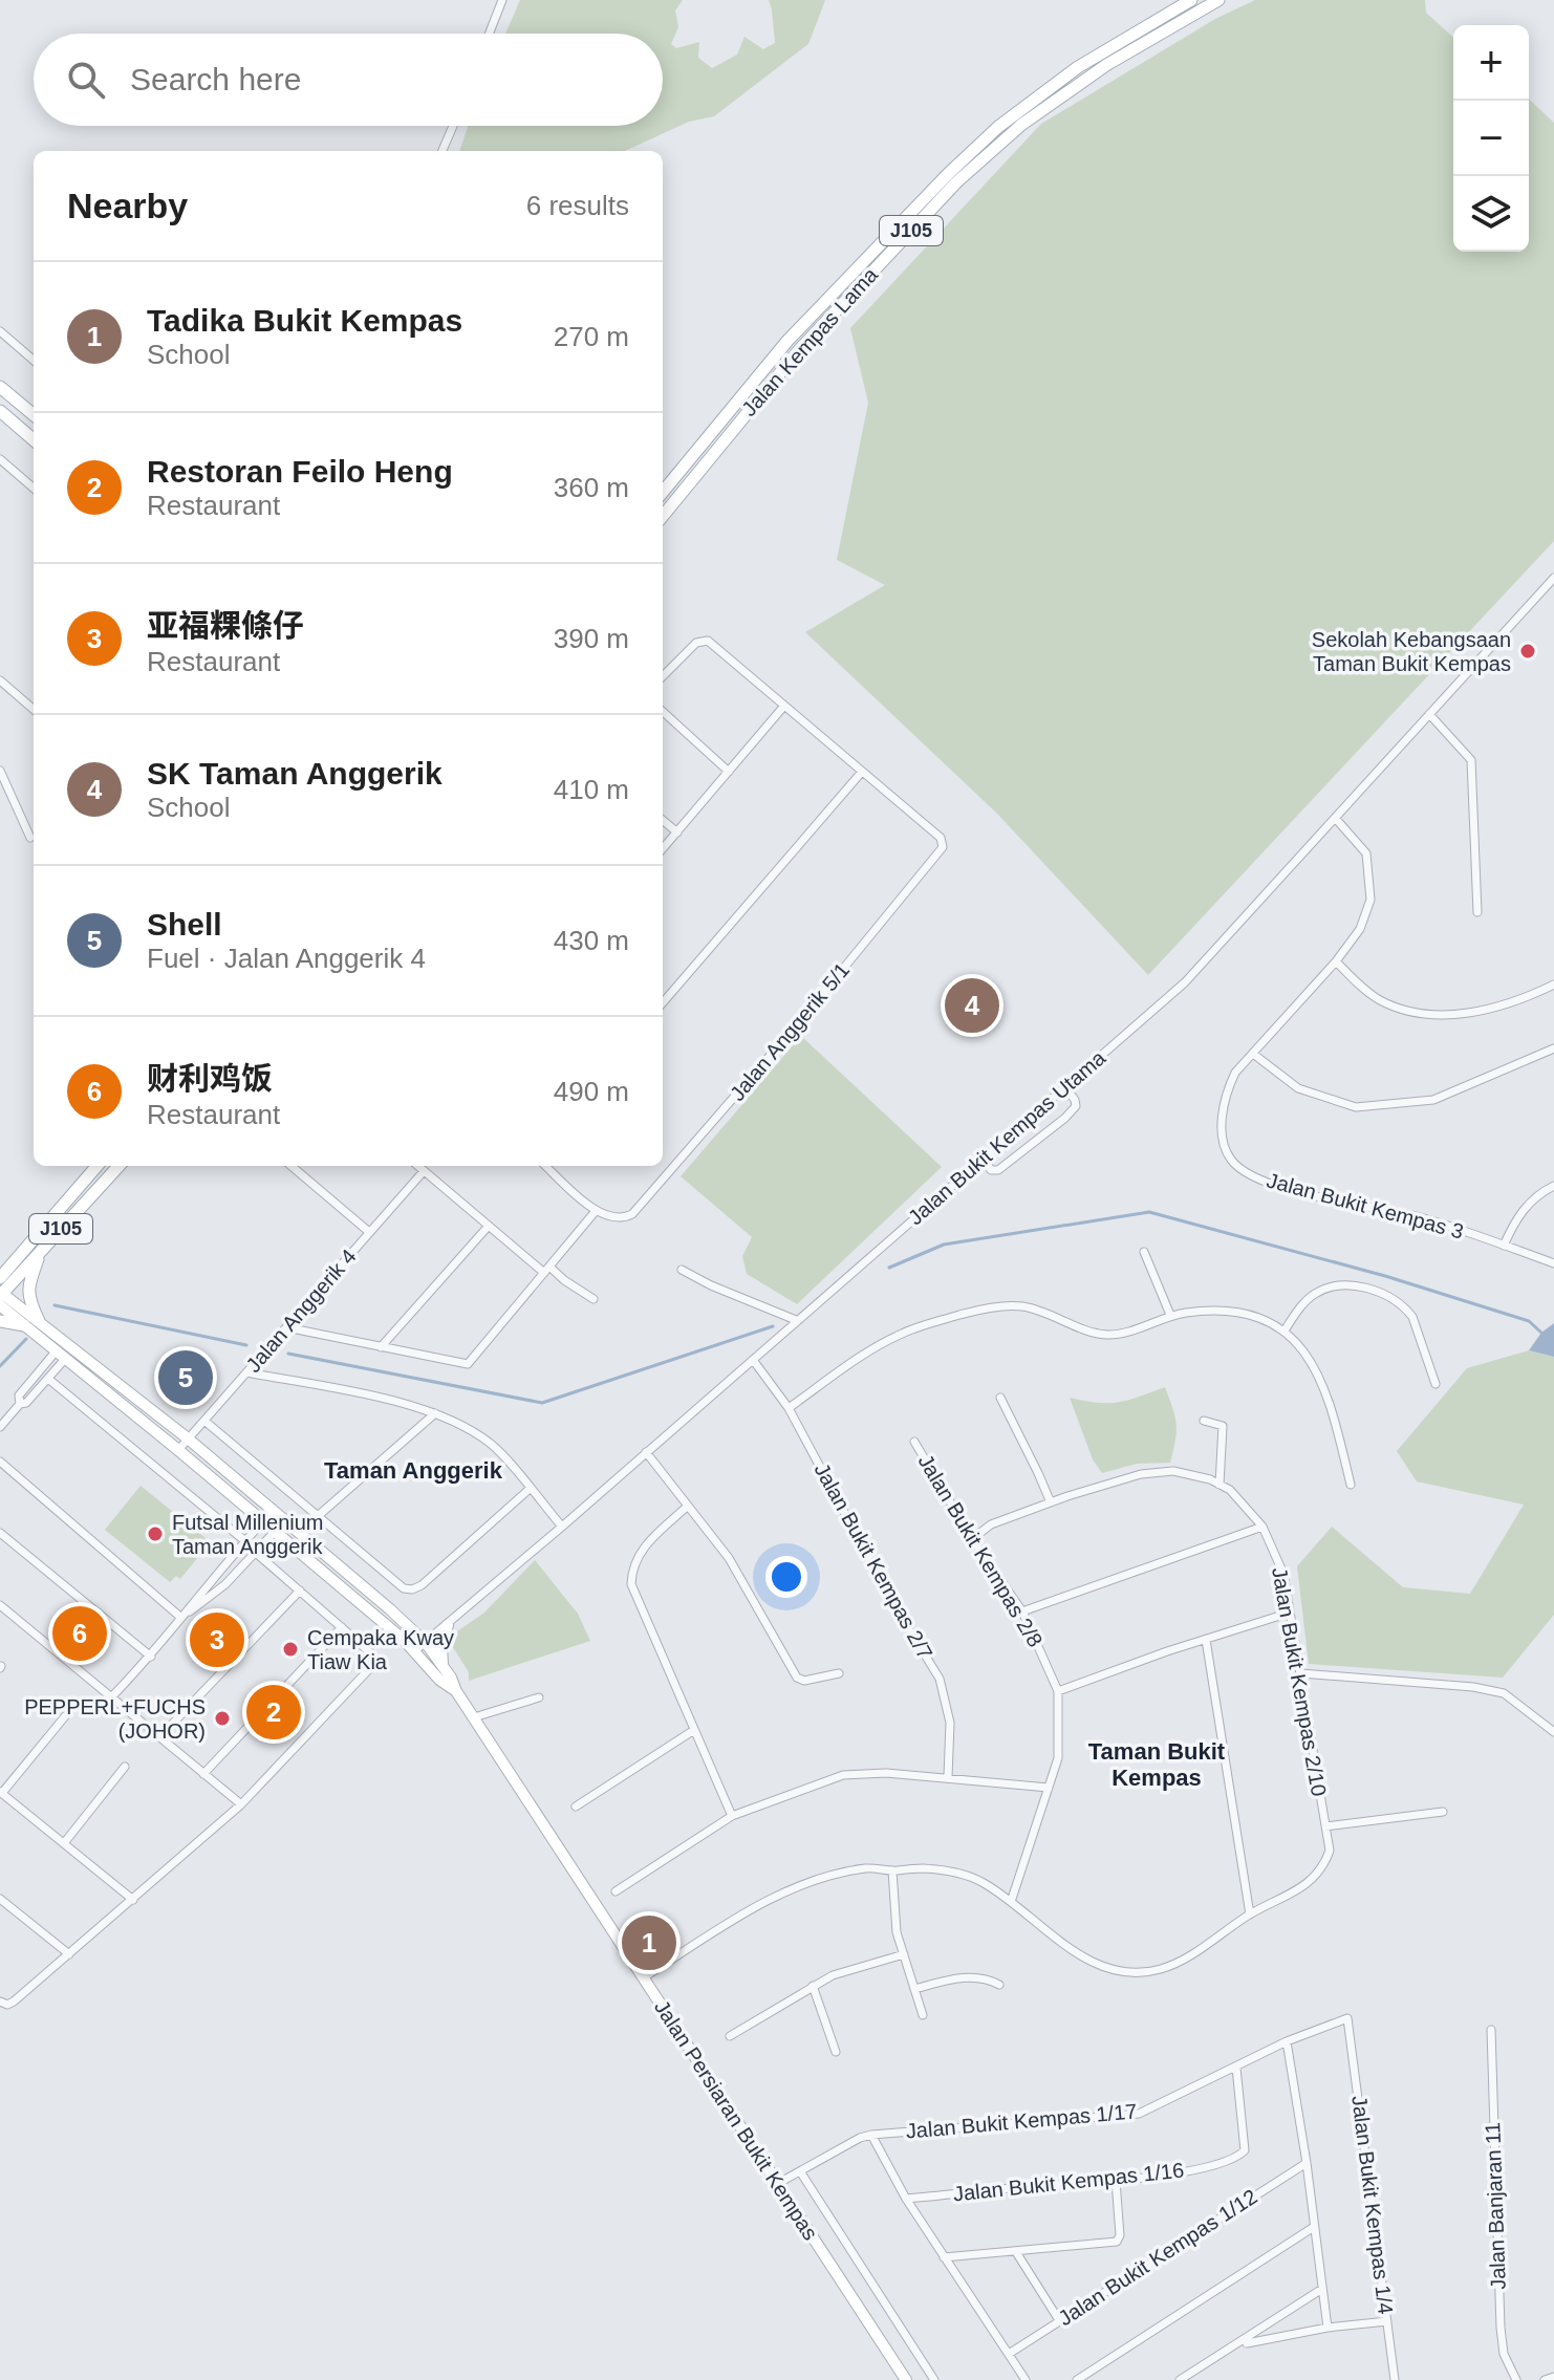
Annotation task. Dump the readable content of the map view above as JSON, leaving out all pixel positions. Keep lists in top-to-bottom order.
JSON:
{
  "streets": {
    "main road": ["J105", "Jalan Kempas Lama"],
    "street": [
      "Jalan Anggerik 5/1",
      "Jalan Bukit Kempas Utama",
      "Jalan Bukit Kempas 3",
      "Jalan Anggerik 4",
      "Jalan Bukit Kempas 2/8",
      "Jalan Bukit Kempas 2/7",
      "Jalan Bukit Kempas 2/10",
      "Jalan Persiaran Bukit Kempas",
      "Jalan Bukit Kempas 1/17",
      "Jalan Bukit Kempas 1/16",
      "Jalan Bukit Kempas 1/4",
      "Jalan Banjaran 11",
      "Jalan Bukit Kempas 1/12"
    ]
  },
  "crossings": [
    ["J105", "Jalan Persiaran Bukit Kempas"],
    ["Jalan Bukit Kempas Utama", "Jalan Bukit Kempas 3"],
    ["Jalan Bukit Kempas Utama", "Jalan Bukit Kempas 2/7"],
    ["Jalan Bukit Kempas Utama", "Jalan Persiaran Bukit Kempas"],
    ["Jalan Anggerik 4", "Jalan Persiaran Bukit Kempas"],
    ["Jalan Bukit Kempas 2/8", "Jalan Bukit Kempas 2/10"],
    ["Jalan Persiaran Bukit Kempas", "Jalan Bukit Kempas 1/17"],
    ["Jalan Bukit Kempas 1/17", "Jalan Bukit Kempas 1/16"],
    ["Jalan Bukit Kempas 1/17", "Jalan Bukit Kempas 1/4"]
  ],
  "districts": ["Taman Anggerik", "Taman Bukit Kempas"],
  "places": [
    "Sekolah Kebangsaan Taman Bukit Kempas",
    "Futsal Millenium Taman Anggerik",
    "Cempaka Kway Tiaw Kia",
    "PEPPERL+FUCHS (JOHOR)"
  ],
  "page": {
    "map_buttons": ["+", "−"],
    "search": "Search here",
    "heading": ["Nearby", "6 results"],
    "list": [
      {
        "mark": "1",
        "name": "Tadika Bukit Kempas",
        "note": "School",
        "value": "270 m"
      },
      {
        "mark": "2",
        "name": "Restoran Feilo Heng",
        "note": "Restaurant",
        "value": "360 m"
      },
      {
        "mark": "3",
        "name": "亚福粿條仔",
        "note": "Restaurant",
        "value": "390 m"
      },
      {
        "mark": "4",
        "name": "SK Taman Anggerik",
        "note": "School",
        "value": "410 m"
      },
      {
        "mark": "5",
        "name": "Shell",
        "note": "Fuel · Jalan Anggerik 4",
        "value": "430 m"
      },
      {
        "mark": "6",
        "name": "财利鸡饭",
        "note": "Restaurant",
        "value": "490 m"
      }
    ],
    "pins": [
      "4",
      "5",
      "6",
      "3",
      "2",
      "1"
    ]
  }
}
